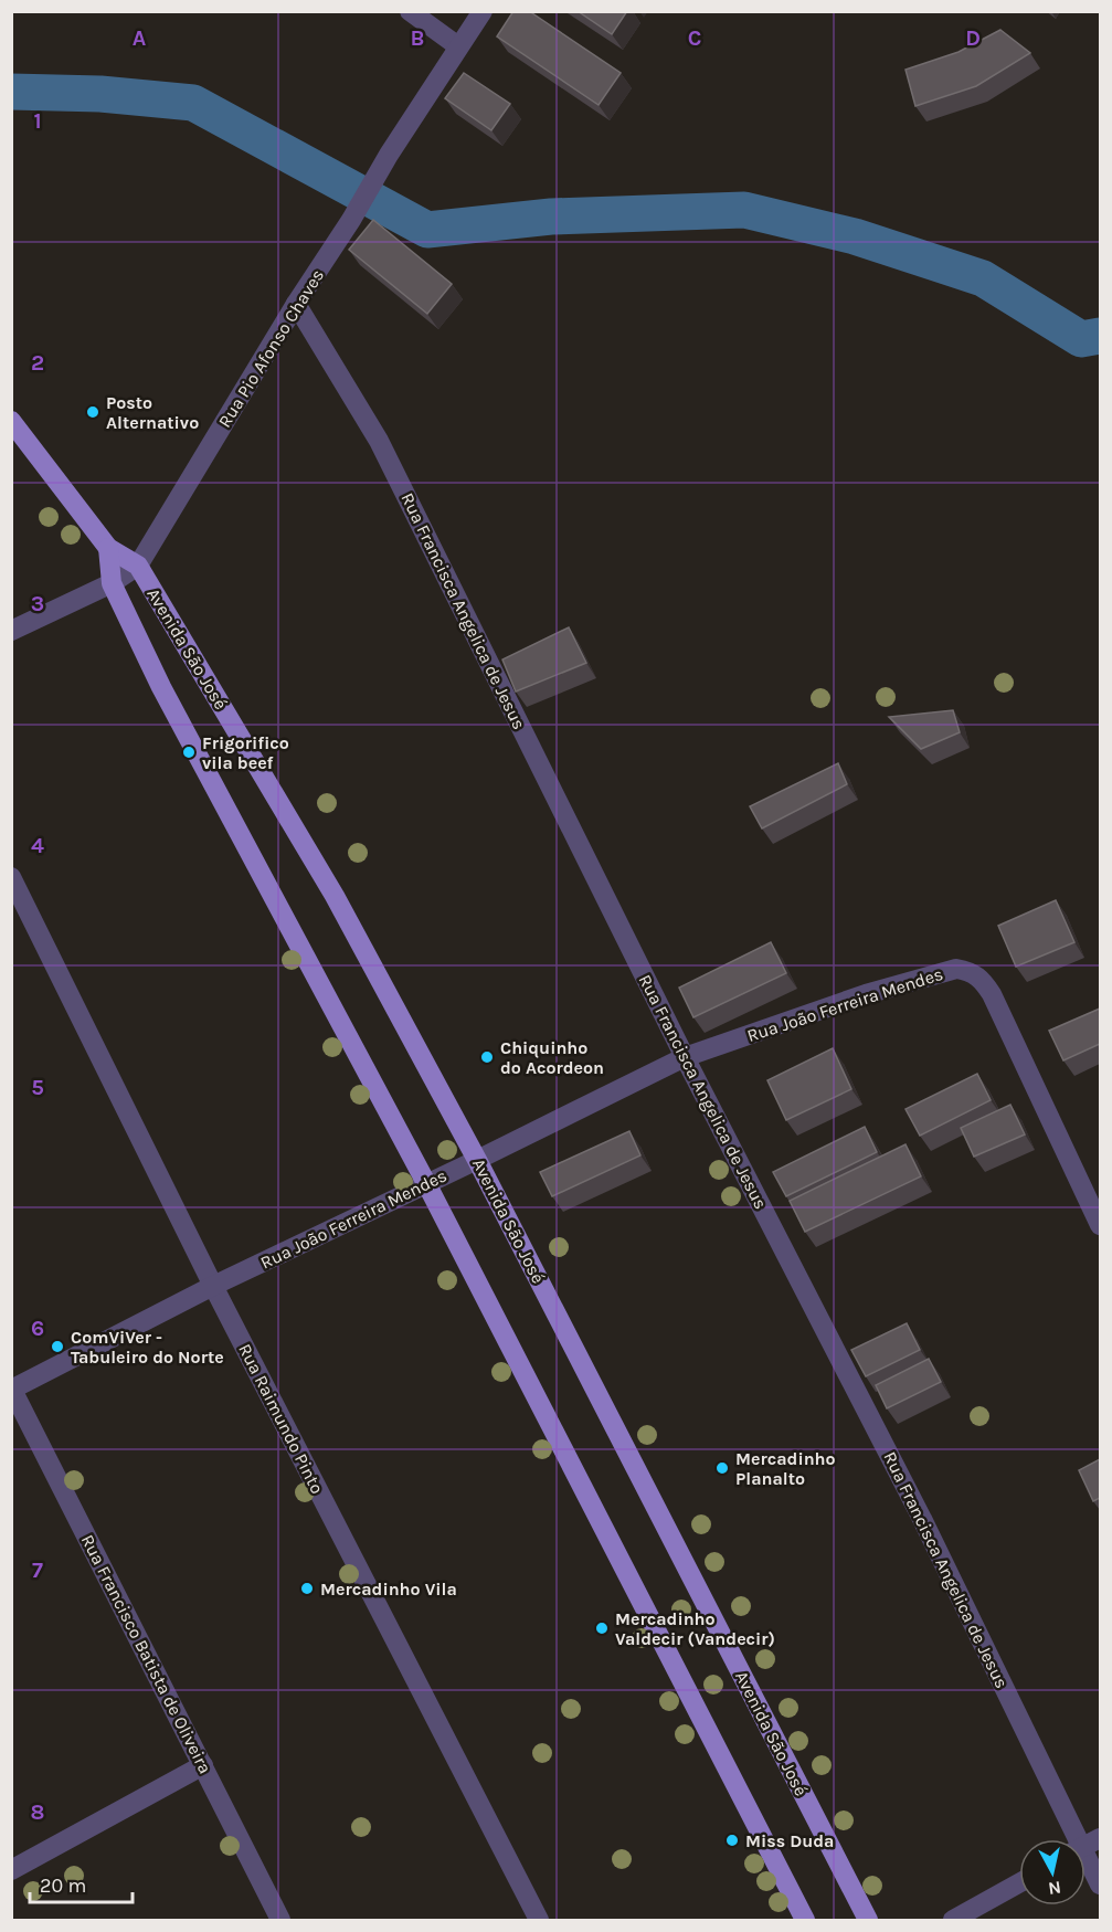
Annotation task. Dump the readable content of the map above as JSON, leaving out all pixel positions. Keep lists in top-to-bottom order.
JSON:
{
  "streets": {
    "main road": ["Avenida São José"],
    "street": [
      "Rua Pio Afonso Chaves",
      "Rua Francisca Angelica de Jesus",
      "Rua João Ferreira Mendes",
      "Rua Raimundo Pinto",
      "Rua Francisco Batista de Oliveira"
    ]
  },
  "crossings": [
    ["Rua Pio Afonso Chaves", "Rua Francisca Angelica de Jesus"],
    ["Rua Pio Afonso Chaves", "Avenida São José"],
    ["Rua Francisca Angelica de Jesus", "Rua João Ferreira Mendes"],
    ["Avenida São José", "Rua João Ferreira Mendes"],
    ["Rua João Ferreira Mendes", "Rua Raimundo Pinto"],
    ["Rua João Ferreira Mendes", "Rua Francisco Batista de Oliveira"]
  ],
  "places": [
    "Posto Alternativo",
    "Frigorifico vila beef",
    "Chiquinho do Acordeon",
    "ComViVer - Tabuleiro do Norte",
    "Mercadinho Planalto",
    "Mercadinho Vila",
    "Mercadinho Valdecir (Vandecir)",
    "Miss Duda"
  ],
  "scale_bar": "20 m",
  "north": "bottom",
  "grid": {
    "columns": [
      "A",
      "B",
      "C",
      "D"
    ],
    "rows": [
      "1",
      "2",
      "3",
      "4",
      "5",
      "6",
      "7",
      "8"
    ]
  }
}
